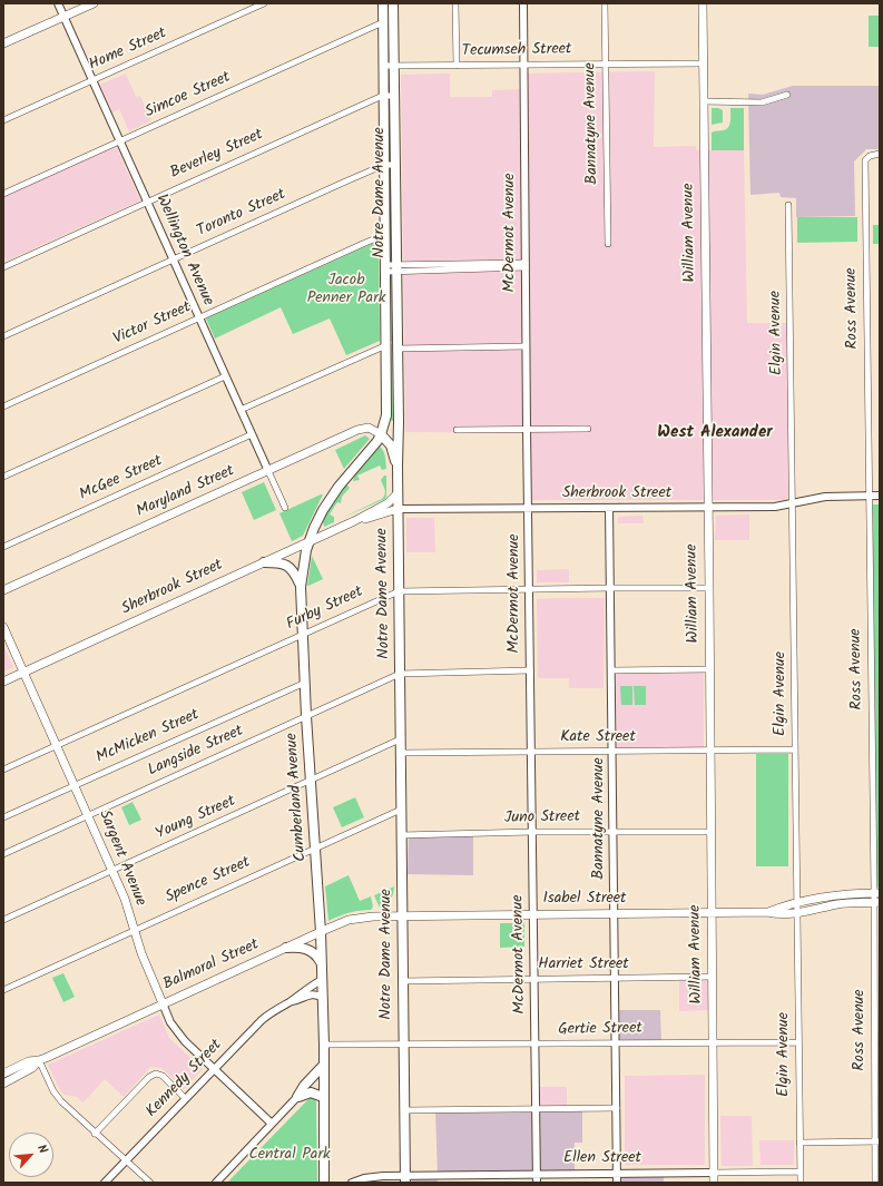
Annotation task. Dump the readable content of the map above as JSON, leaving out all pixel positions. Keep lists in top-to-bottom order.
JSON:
{
  "streets": {
    "main road": [
      "Notre Dame Avenue",
      "William Avenue",
      "Maryland Street",
      "Sherbrook Street",
      "Cumberland Avenue",
      "Sargent Avenue",
      "Isabel Street",
      "Balmoral Street"
    ],
    "street": [
      "Home Street",
      "Tecumseh Street",
      "Simcoe Street",
      "Bannatyne Avenue",
      "Beverley Street",
      "Toronto Street",
      "McDermot Avenue",
      "Wellington Avenue",
      "Ross Avenue",
      "Victor Street",
      "Elgin Avenue",
      "McGee Street",
      "Furby Street",
      "McMicken Street",
      "Kate Street",
      "Langside Street",
      "Young Street",
      "Juno Street",
      "Spence Street",
      "Harriet Street",
      "Gertie Street",
      "Kennedy Street",
      "Ellen Street"
    ]
  },
  "crossings": [
    ["Home Street", "Wellington Avenue"],
    ["Tecumseh Street", "Bannatyne Avenue"],
    ["Tecumseh Street", "Notre Dame Avenue"],
    ["Tecumseh Street", "McDermot Avenue"],
    ["Tecumseh Street", "William Avenue"],
    ["Simcoe Street", "Notre Dame Avenue"],
    ["Simcoe Street", "Wellington Avenue"],
    ["Bannatyne Avenue", "Sherbrook Street"],
    ["Bannatyne Avenue", "Furby Street"],
    ["Bannatyne Avenue", "Kate Street"],
    ["Bannatyne Avenue", "Juno Street"],
    ["Bannatyne Avenue", "Isabel Street"],
    ["Bannatyne Avenue", "Harriet Street"],
    ["Bannatyne Avenue", "Gertie Street"],
    ["Bannatyne Avenue", "Ellen Street"],
    ["Beverley Street", "Notre Dame Avenue"],
    ["Beverley Street", "Wellington Avenue"],
    ["Notre Dame Avenue", "Toronto Street"],
    ["Notre Dame Avenue", "Victor Street"],
    ["Notre Dame Avenue", "Maryland Street"],
    ["Notre Dame Avenue", "Sherbrook Street"],
    ["Notre Dame Avenue", "Furby Street"],
    ["Notre Dame Avenue", "Kate Street"],
    ["Notre Dame Avenue", "Langside Street"],
    ["Notre Dame Avenue", "Cumberland Avenue"],
    ["Notre Dame Avenue", "Young Street"],
    ["Notre Dame Avenue", "Juno Street"],
    ["Notre Dame Avenue", "Spence Street"],
    ["Notre Dame Avenue", "Isabel Street"],
    ["Notre Dame Avenue", "Balmoral Street"],
    ["Notre Dame Avenue", "Harriet Street"],
    ["Notre Dame Avenue", "Gertie Street"],
    ["Notre Dame Avenue", "Ellen Street"],
    ["Toronto Street", "Wellington Avenue"],
    ["McDermot Avenue", "Sherbrook Street"],
    ["McDermot Avenue", "Furby Street"],
    ["McDermot Avenue", "Kate Street"],
    ["McDermot Avenue", "Juno Street"],
    ["McDermot Avenue", "Isabel Street"],
    ["McDermot Avenue", "Harriet Street"],
    ["McDermot Avenue", "Gertie Street"],
    ["McDermot Avenue", "Ellen Street"],
    ["William Avenue", "Sherbrook Street"],
    ["William Avenue", "Furby Street"],
    ["William Avenue", "Kate Street"],
    ["William Avenue", "Juno Street"],
    ["William Avenue", "Isabel Street"],
    ["William Avenue", "Harriet Street"],
    ["William Avenue", "Gertie Street"],
    ["William Avenue", "Ellen Street"],
    ["Wellington Avenue", "Victor Street"],
    ["Wellington Avenue", "McGee Street"],
    ["Wellington Avenue", "Maryland Street"],
    ["Ross Avenue", "Sherbrook Street"],
    ["Ross Avenue", "Isabel Street"],
    ["Elgin Avenue", "Sherbrook Street"],
    ["Elgin Avenue", "Kate Street"],
    ["Elgin Avenue", "Isabel Street"],
    ["Elgin Avenue", "Gertie Street"],
    ["Elgin Avenue", "Ellen Street"],
    ["Maryland Street", "Cumberland Avenue"],
    ["Sherbrook Street", "Cumberland Avenue"],
    ["Sherbrook Street", "Sargent Avenue"],
    ["Furby Street", "Cumberland Avenue"],
    ["Furby Street", "Sargent Avenue"],
    ["McMicken Street", "Cumberland Avenue"],
    ["McMicken Street", "Sargent Avenue"],
    ["Langside Street", "Cumberland Avenue"],
    ["Langside Street", "Sargent Avenue"],
    ["Cumberland Avenue", "Young Street"],
    ["Cumberland Avenue", "Spence Street"],
    ["Cumberland Avenue", "Balmoral Street"],
    ["Cumberland Avenue", "Gertie Street"],
    ["Cumberland Avenue", "Kennedy Street"],
    ["Young Street", "Sargent Avenue"],
    ["Sargent Avenue", "Spence Street"],
    ["Sargent Avenue", "Balmoral Street"],
    ["Sargent Avenue", "Kennedy Street"],
    ["Isabel Street", "Balmoral Street"]
  ],
  "districts": ["West Alexander"],
  "parks": ["Jacob Penner Park", "Central Park"],
  "north": "top right"
}
